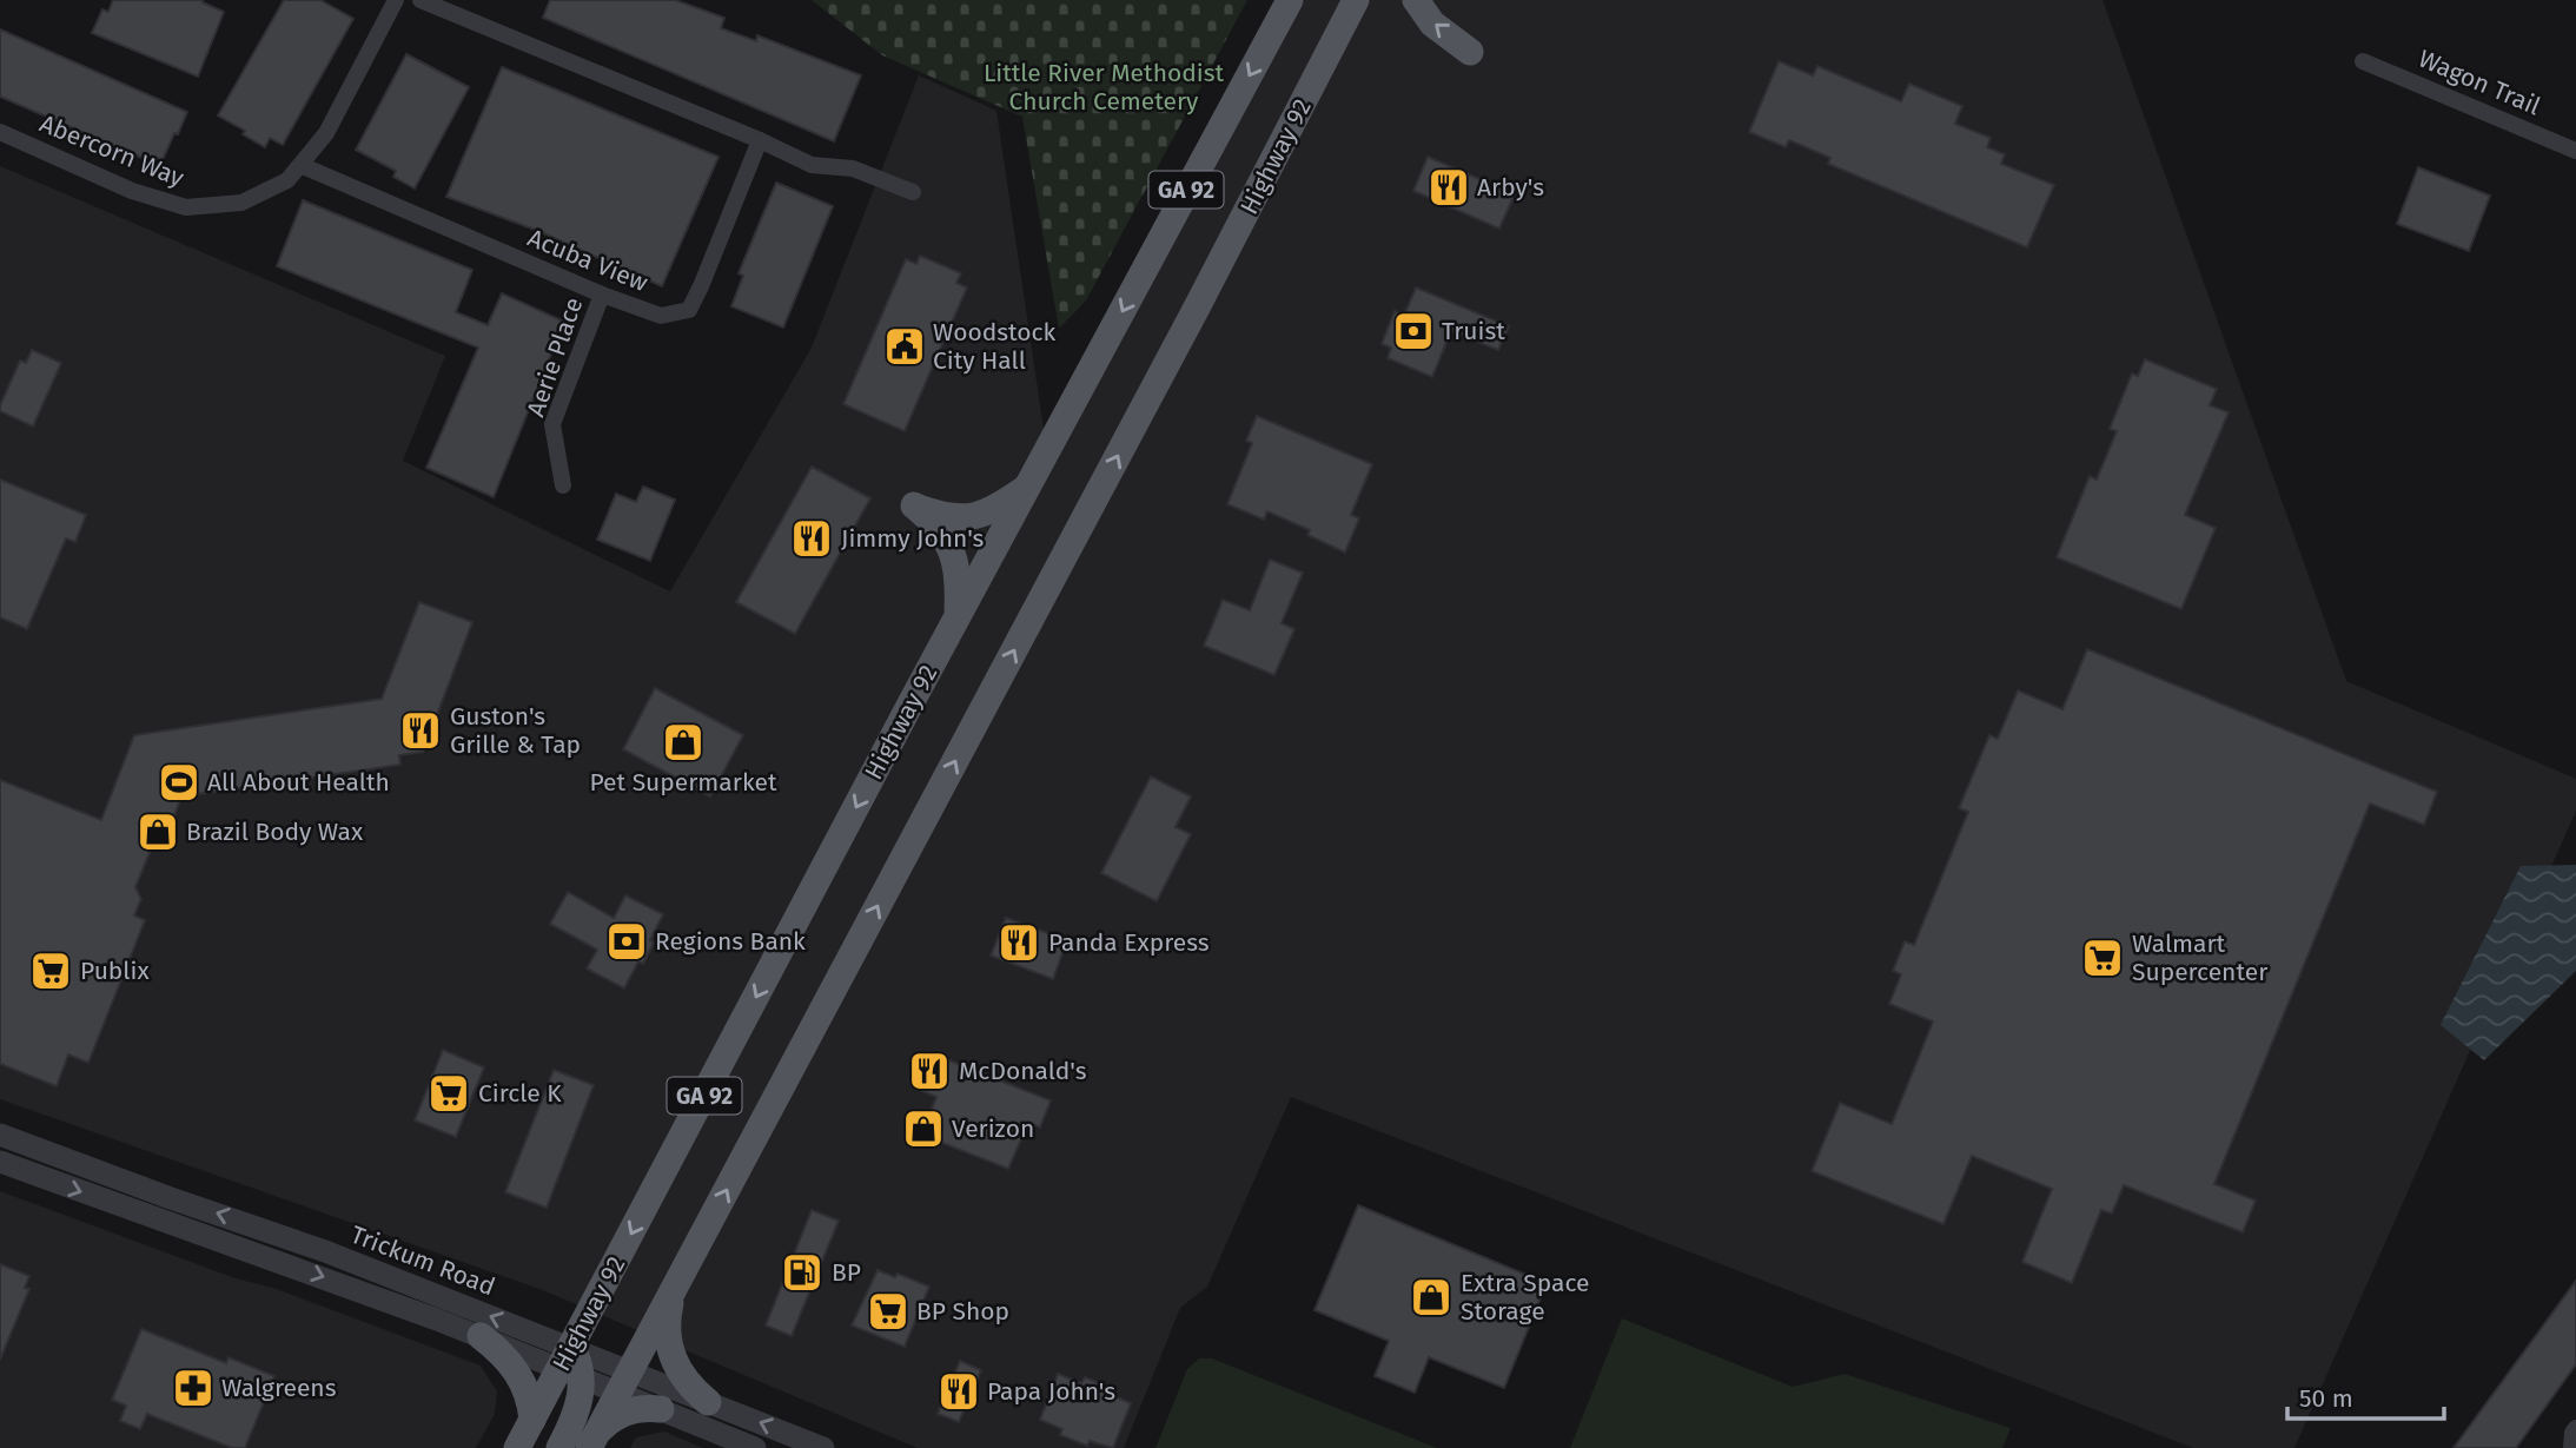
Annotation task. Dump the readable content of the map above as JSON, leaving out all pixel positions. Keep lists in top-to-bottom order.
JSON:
{
  "streets": {
    "main road": ["Highway 92", "GA 92"],
    "street": [
      "Wagon Trail",
      "Abercorn Way",
      "Acuba View",
      "Aerie Place",
      "Trickum Road"
    ]
  },
  "crossings": [
    ["Abercorn Way", "Acuba View"],
    ["Highway 92", "Trickum Road"],
    ["Acuba View", "Aerie Place"]
  ],
  "parks": ["Little River Methodist Church Cemetery"],
  "places": {
    "restaurant": [
      "Arby's",
      "Jimmy John's",
      "Guston's Grille & Tap",
      "Panda Express",
      "McDonald's",
      "Papa John's"
    ],
    "bank": ["Truist", "Regions Bank"],
    "public building": ["Woodstock City Hall"],
    "shop": [
      "Pet Supermarket",
      "Brazil Body Wax",
      "Verizon",
      "Extra Space Storage"
    ],
    "sports": ["All About Health"],
    "supermarket": [
      "Walmart Supercenter",
      "Publix",
      "Circle K",
      "BP Shop"
    ],
    "fuel station": ["BP"],
    "pharmacy": ["Walgreens"]
  },
  "scale_bar": "50 m"
}
